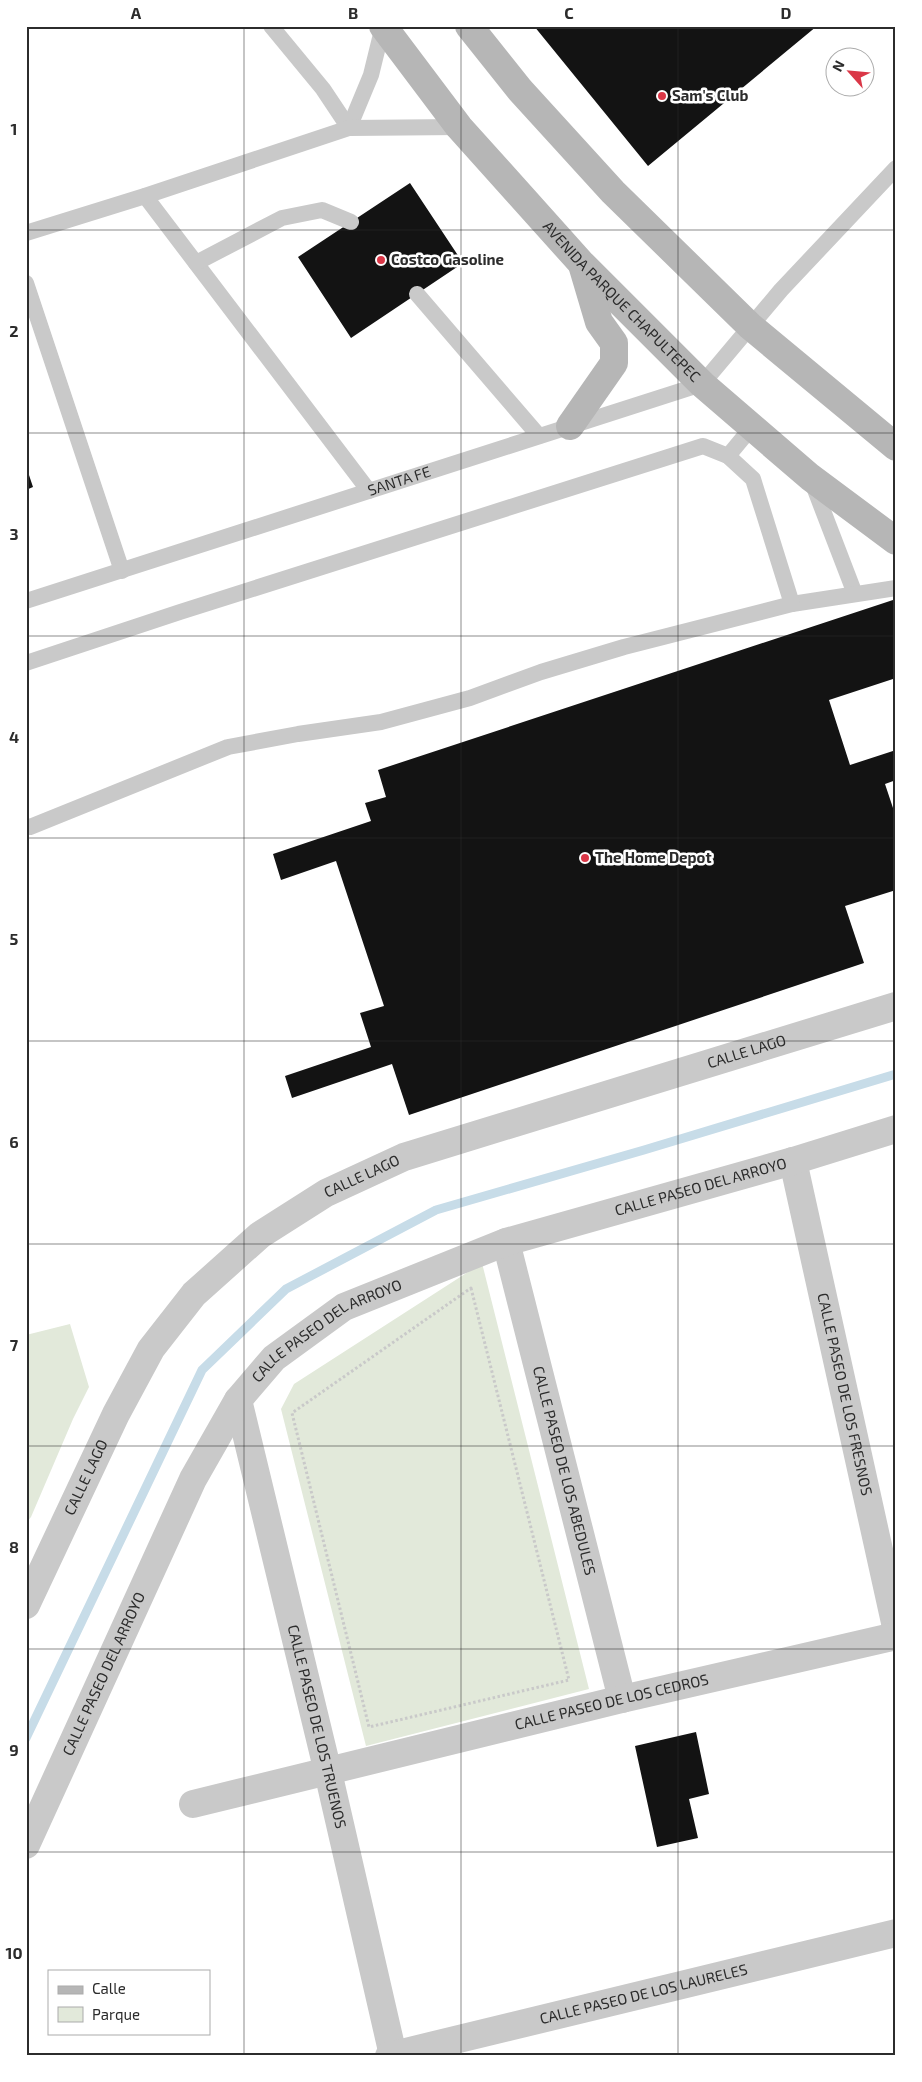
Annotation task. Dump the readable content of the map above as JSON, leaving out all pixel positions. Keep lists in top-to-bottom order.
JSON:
{
  "streets": {
    "main road": ["AVENIDA PARQUE CHAPULTEPEC"],
    "street": [
      "CALLE LAGO",
      "CALLE PASEO DEL ARROYO",
      "CALLE PASEO DE LOS FRESNOS",
      "CALLE PASEO DE LOS ABEDULES",
      "CALLE PASEO DE LOS CEDROS",
      "CALLE PASEO DE LOS TRUENOS",
      "CALLE PASEO DE LOS LAURELES"
    ],
    "lane": ["SANTA FE"]
  },
  "crossings": [
    ["AVENIDA PARQUE CHAPULTEPEC", "SANTA FE"],
    ["CALLE PASEO DEL ARROYO", "CALLE PASEO DE LOS FRESNOS"],
    ["CALLE PASEO DEL ARROYO", "CALLE PASEO DE LOS ABEDULES"],
    ["CALLE PASEO DEL ARROYO", "CALLE PASEO DE LOS TRUENOS"],
    ["CALLE PASEO DE LOS ABEDULES", "CALLE PASEO DE LOS CEDROS"],
    ["CALLE PASEO DE LOS CEDROS", "CALLE PASEO DE LOS TRUENOS"],
    ["CALLE PASEO DE LOS TRUENOS", "CALLE PASEO DE LOS LAURELES"]
  ],
  "places": ["Sam's Club", "Costco Gasoline", "The Home Depot"],
  "legend": ["Calle", "Parque"],
  "north": "top left",
  "grid": {
    "columns": [
      "A",
      "B",
      "C",
      "D"
    ],
    "rows": [
      "1",
      "2",
      "3",
      "4",
      "5",
      "6",
      "7",
      "8",
      "9",
      "10"
    ]
  }
}
